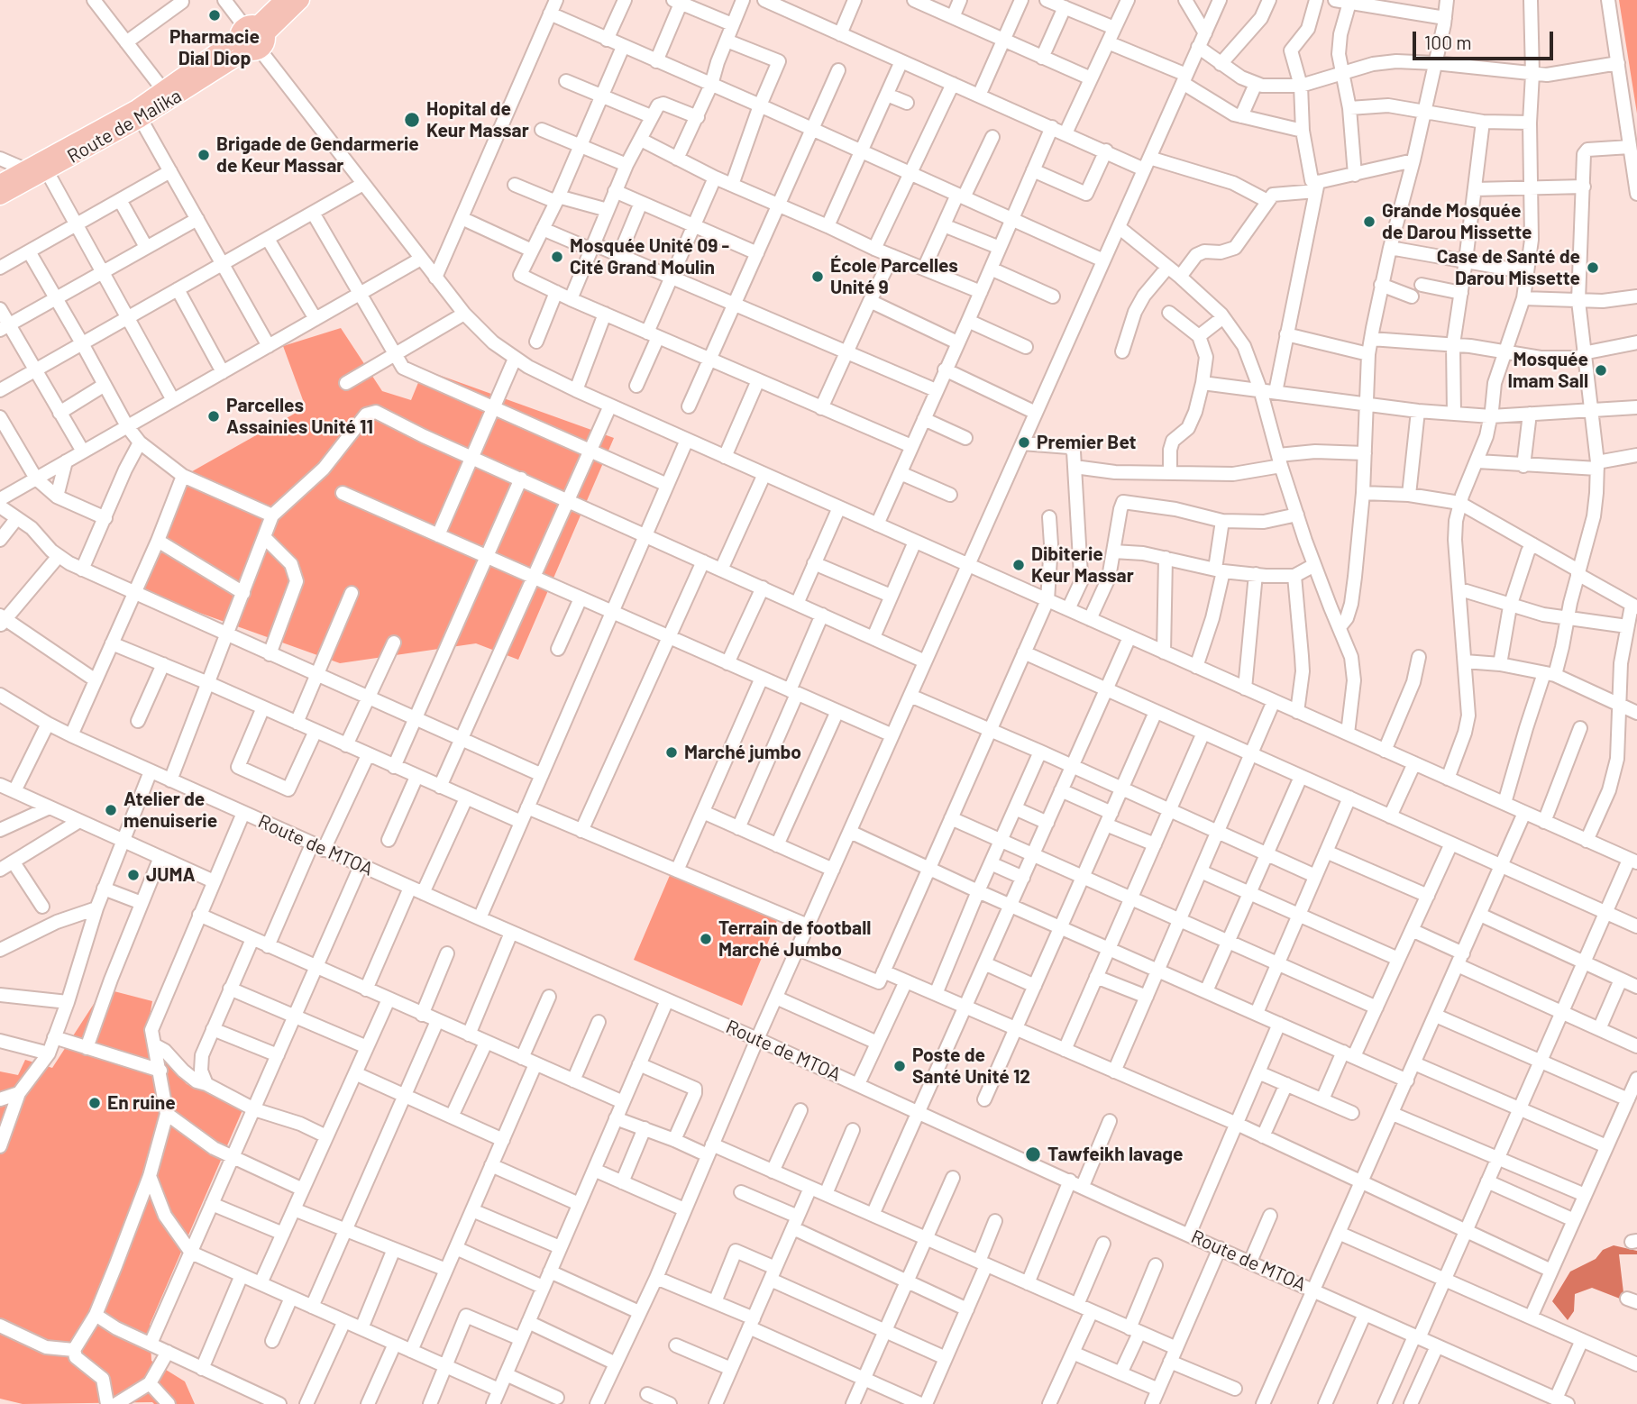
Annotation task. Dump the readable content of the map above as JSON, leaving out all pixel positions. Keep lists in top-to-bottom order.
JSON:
{
  "streets": {
    "main road": ["Route de Malika"],
    "street": ["Route de MTOA"]
  },
  "places": [
    "Pharmacie Dial Diop",
    "Hopital de Keur Massar",
    "Brigade de Gendarmerie de Keur Massar",
    "Grande Mosquée de Darou Missette",
    "Mosquée Unité 09 - Cité Grand Moulin",
    "Case de Santé de Darou Missette",
    "École Parcelles Unité 9",
    "Mosquée Imam Sall",
    "Parcelles Assainies Unité 11",
    "Premier Bet",
    "Dibiterie Keur Massar",
    "Marché jumbo",
    "Atelier de menuiserie",
    "JUMA",
    "Terrain de football Marché Jumbo",
    "Poste de Santé Unité 12",
    "En ruine",
    "Tawfeikh lavage"
  ],
  "scale_bar": "100 m"
}
